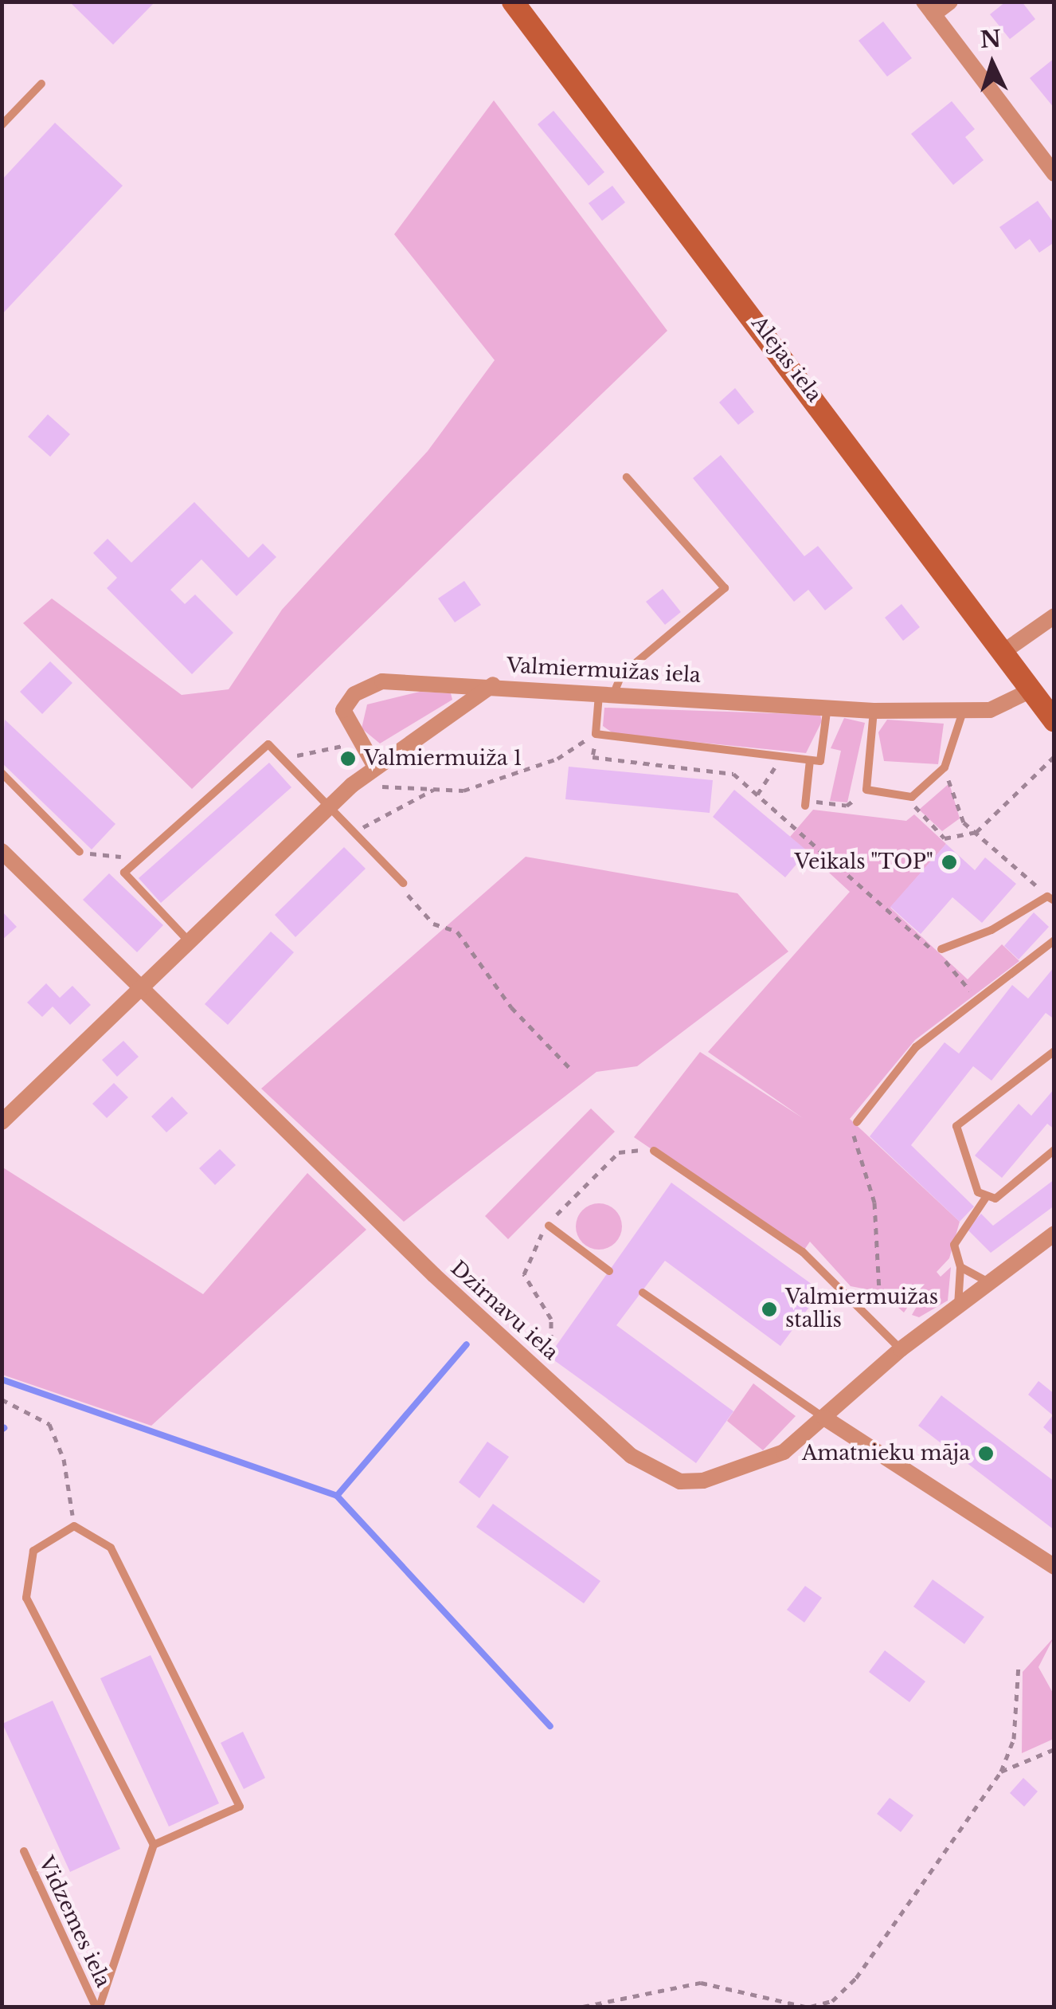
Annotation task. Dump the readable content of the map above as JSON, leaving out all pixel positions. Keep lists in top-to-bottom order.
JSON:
{
  "streets": {
    "main road": ["Alejas iela"],
    "street": ["Valmiermuižas iela", "Dzirnavu iela"],
    "lane": ["Vidzemes iela"]
  },
  "crossings": [
    ["Alejas iela", "Valmiermuižas iela"],
    ["Valmiermuižas iela", "Dzirnavu iela"]
  ],
  "places": [
    "Valmiermuiža 1",
    "Veikals \"TOP\"",
    "Valmiermuižas stallis",
    "Amatnieku māja"
  ],
  "north": "top"
}
